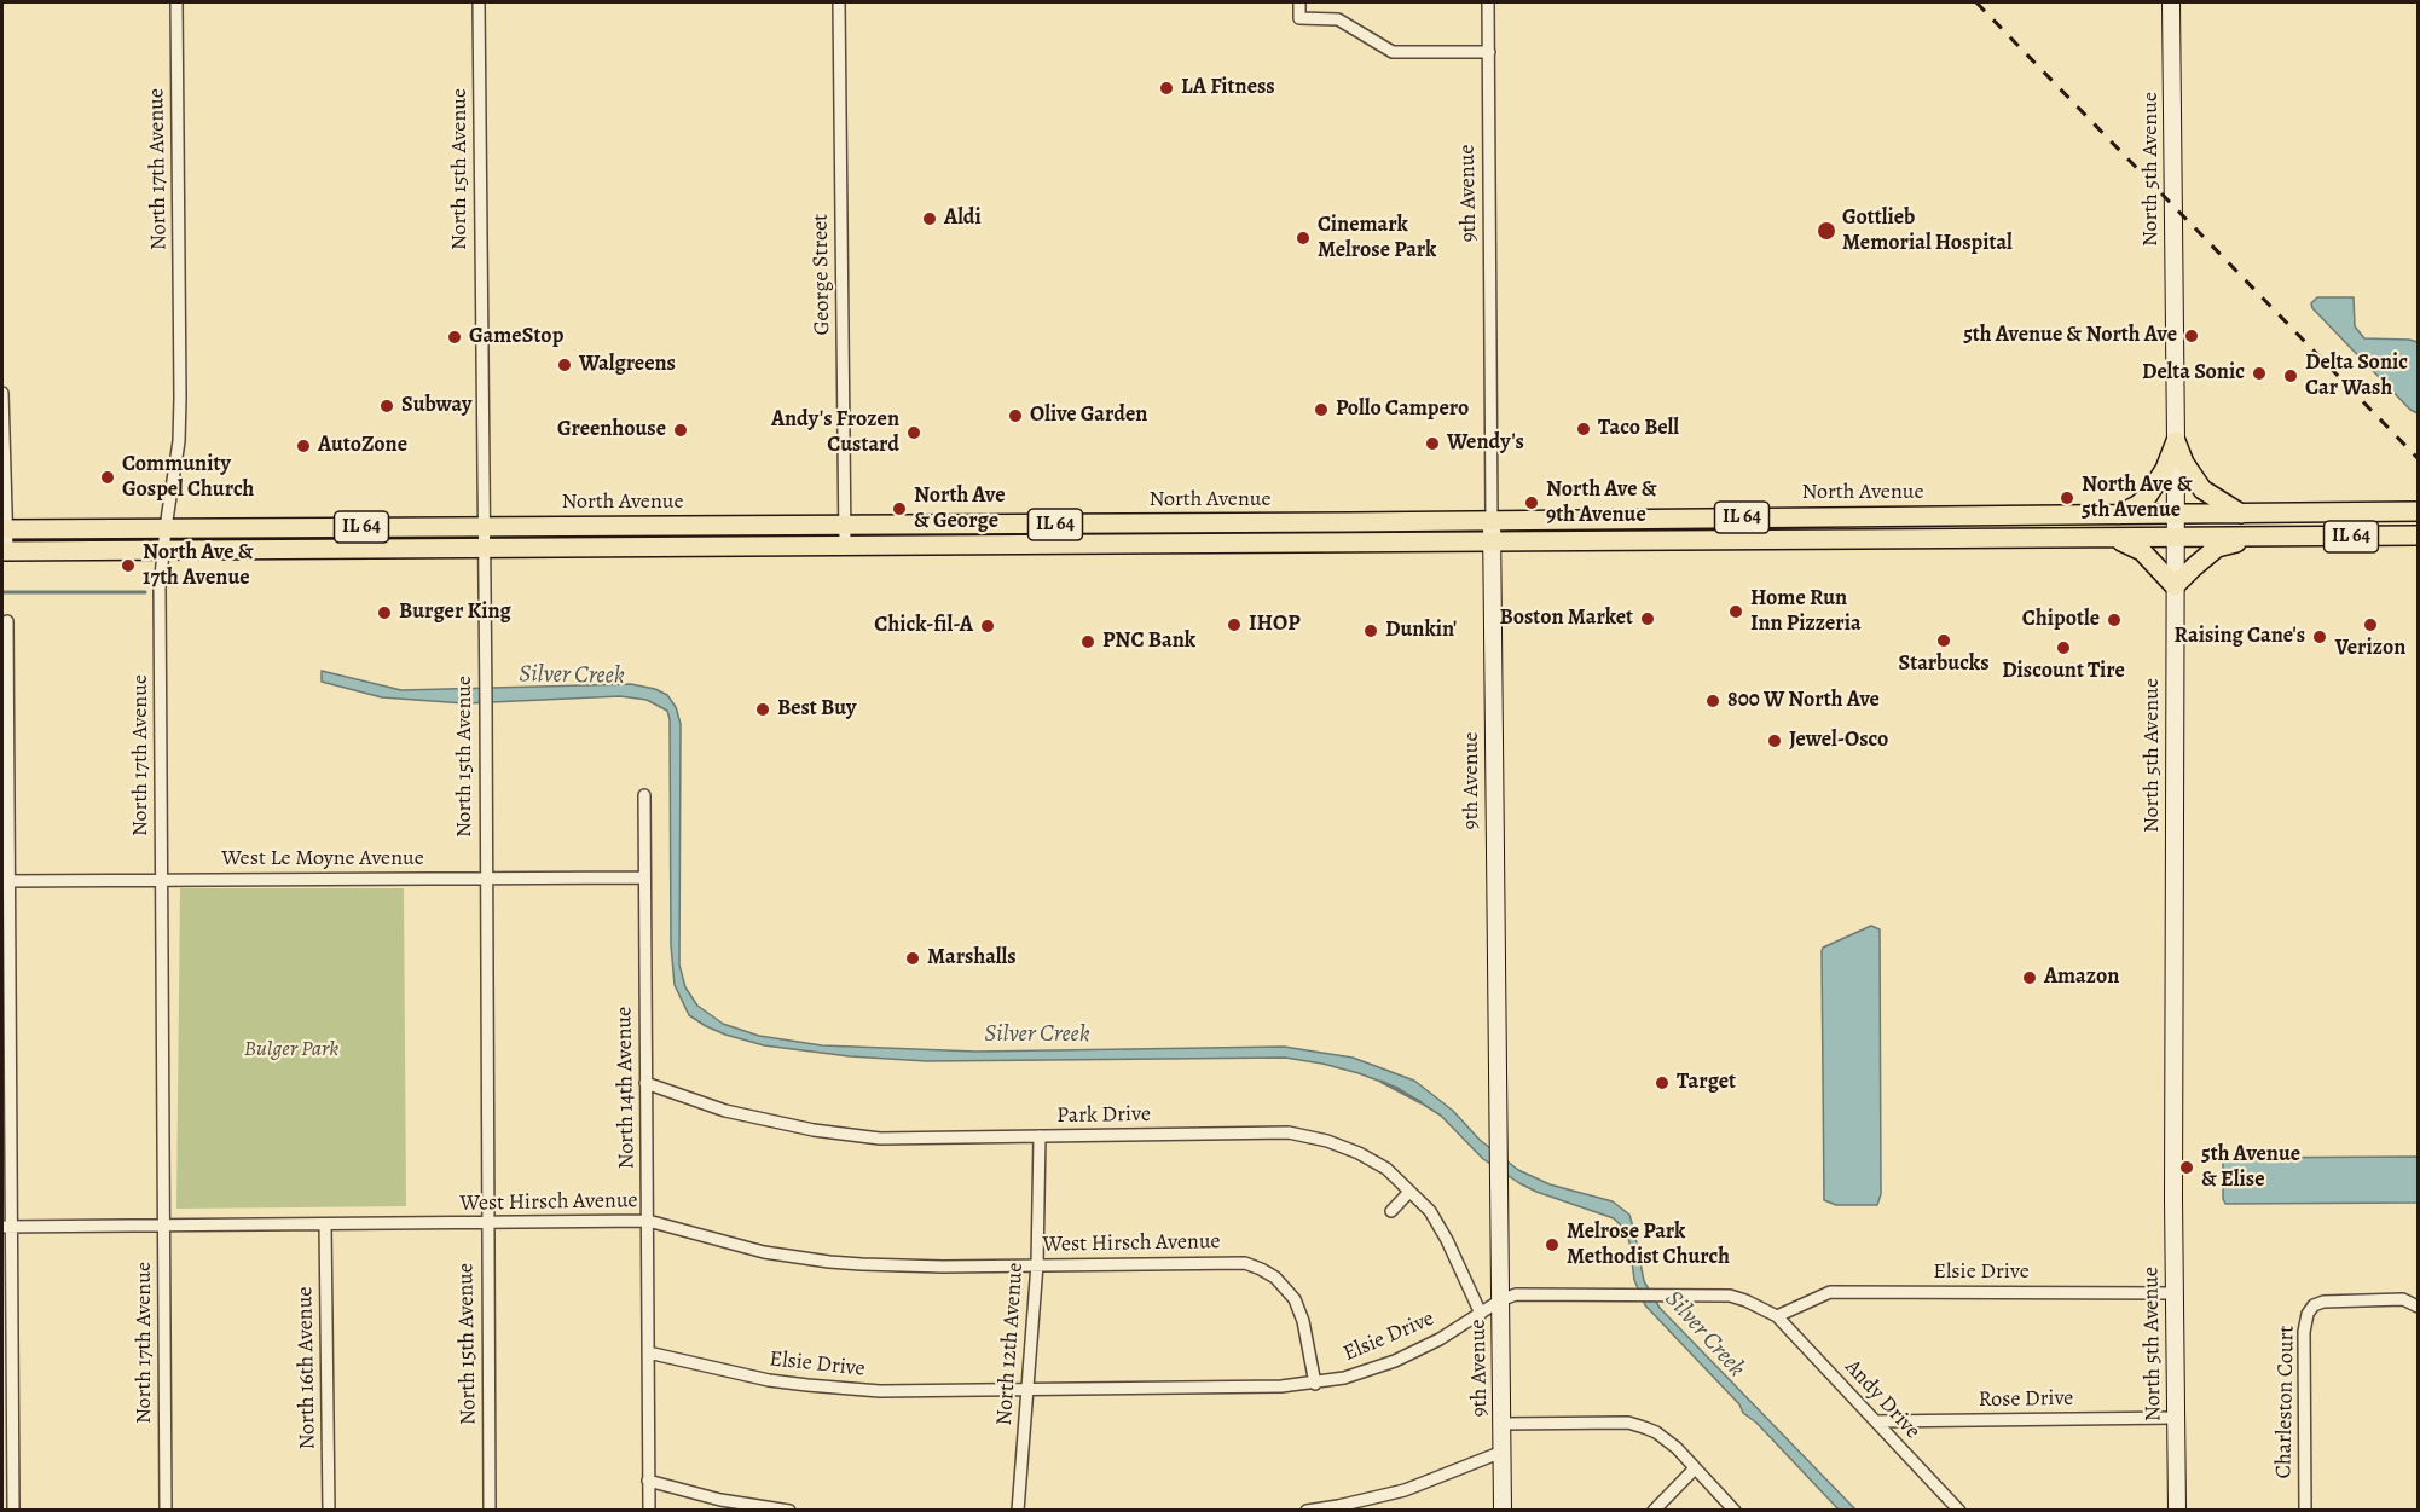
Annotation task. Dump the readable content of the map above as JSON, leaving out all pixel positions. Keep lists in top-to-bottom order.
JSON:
{
  "streets": {
    "main road": ["North Avenue", "IL 64"],
    "street": [
      "North 17th Avenue",
      "North 15th Avenue",
      "North 5th Avenue",
      "9th Avenue",
      "George Street",
      "West Le Moyne Avenue",
      "North 14th Avenue",
      "Park Drive",
      "West Hirsch Avenue",
      "Elsie Drive",
      "North 12th Avenue",
      "North 16th Avenue",
      "Andy Drive",
      "Rose Drive",
      "Charleston Court"
    ]
  },
  "crossings": [
    ["North 17th Avenue", "North Avenue"],
    ["North 17th Avenue", "West Le Moyne Avenue"],
    ["North 17th Avenue", "West Hirsch Avenue"],
    ["North 15th Avenue", "North Avenue"],
    ["North 15th Avenue", "West Le Moyne Avenue"],
    ["North 15th Avenue", "West Hirsch Avenue"],
    ["North 5th Avenue", "North Avenue"],
    ["North 5th Avenue", "Elsie Drive"],
    ["North 5th Avenue", "Rose Drive"],
    ["9th Avenue", "North Avenue"],
    ["9th Avenue", "Elsie Drive"],
    ["George Street", "North Avenue"],
    ["West Le Moyne Avenue", "North 14th Avenue"],
    ["North 14th Avenue", "Park Drive"],
    ["North 14th Avenue", "West Hirsch Avenue"],
    ["North 14th Avenue", "Elsie Drive"],
    ["Park Drive", "Elsie Drive"],
    ["Park Drive", "North 12th Avenue"],
    ["West Hirsch Avenue", "Elsie Drive"],
    ["West Hirsch Avenue", "North 12th Avenue"],
    ["West Hirsch Avenue", "North 16th Avenue"],
    ["Elsie Drive", "North 12th Avenue"],
    ["Elsie Drive", "Andy Drive"],
    ["Andy Drive", "Rose Drive"]
  ],
  "water": ["Silver Creek"],
  "parks": ["Bulger Park"],
  "places": [
    "LA Fitness",
    "Aldi",
    "Gottlieb Memorial Hospital",
    "Cinemark Melrose Park",
    "5th Avenue & North Ave",
    "GameStop",
    "Walgreens",
    "Delta Sonic",
    "Delta Sonic Car Wash",
    "Subway",
    "Pollo Campero",
    "Olive Garden",
    "Taco Bell",
    "Greenhouse",
    "Andy's Frozen Custard",
    "Wendy's",
    "AutoZone",
    "Community Gospel Church",
    "North Ave & 5th Avenue",
    "North Ave & 9th Avenue",
    "North Ave & George",
    "North Ave & 17th Avenue",
    "Home Run Inn Pizzeria",
    "Burger King",
    "Boston Market",
    "Chipotle",
    "IHOP",
    "Verizon",
    "Chick-fil-A",
    "Dunkin'",
    "Raising Cane's",
    "Starbucks",
    "PNC Bank",
    "Discount Tire",
    "800 W North Ave",
    "Best Buy",
    "Jewel-Osco",
    "Marshalls",
    "Amazon",
    "Target",
    "5th Avenue & Elise",
    "Melrose Park Methodist Church"
  ]
}
